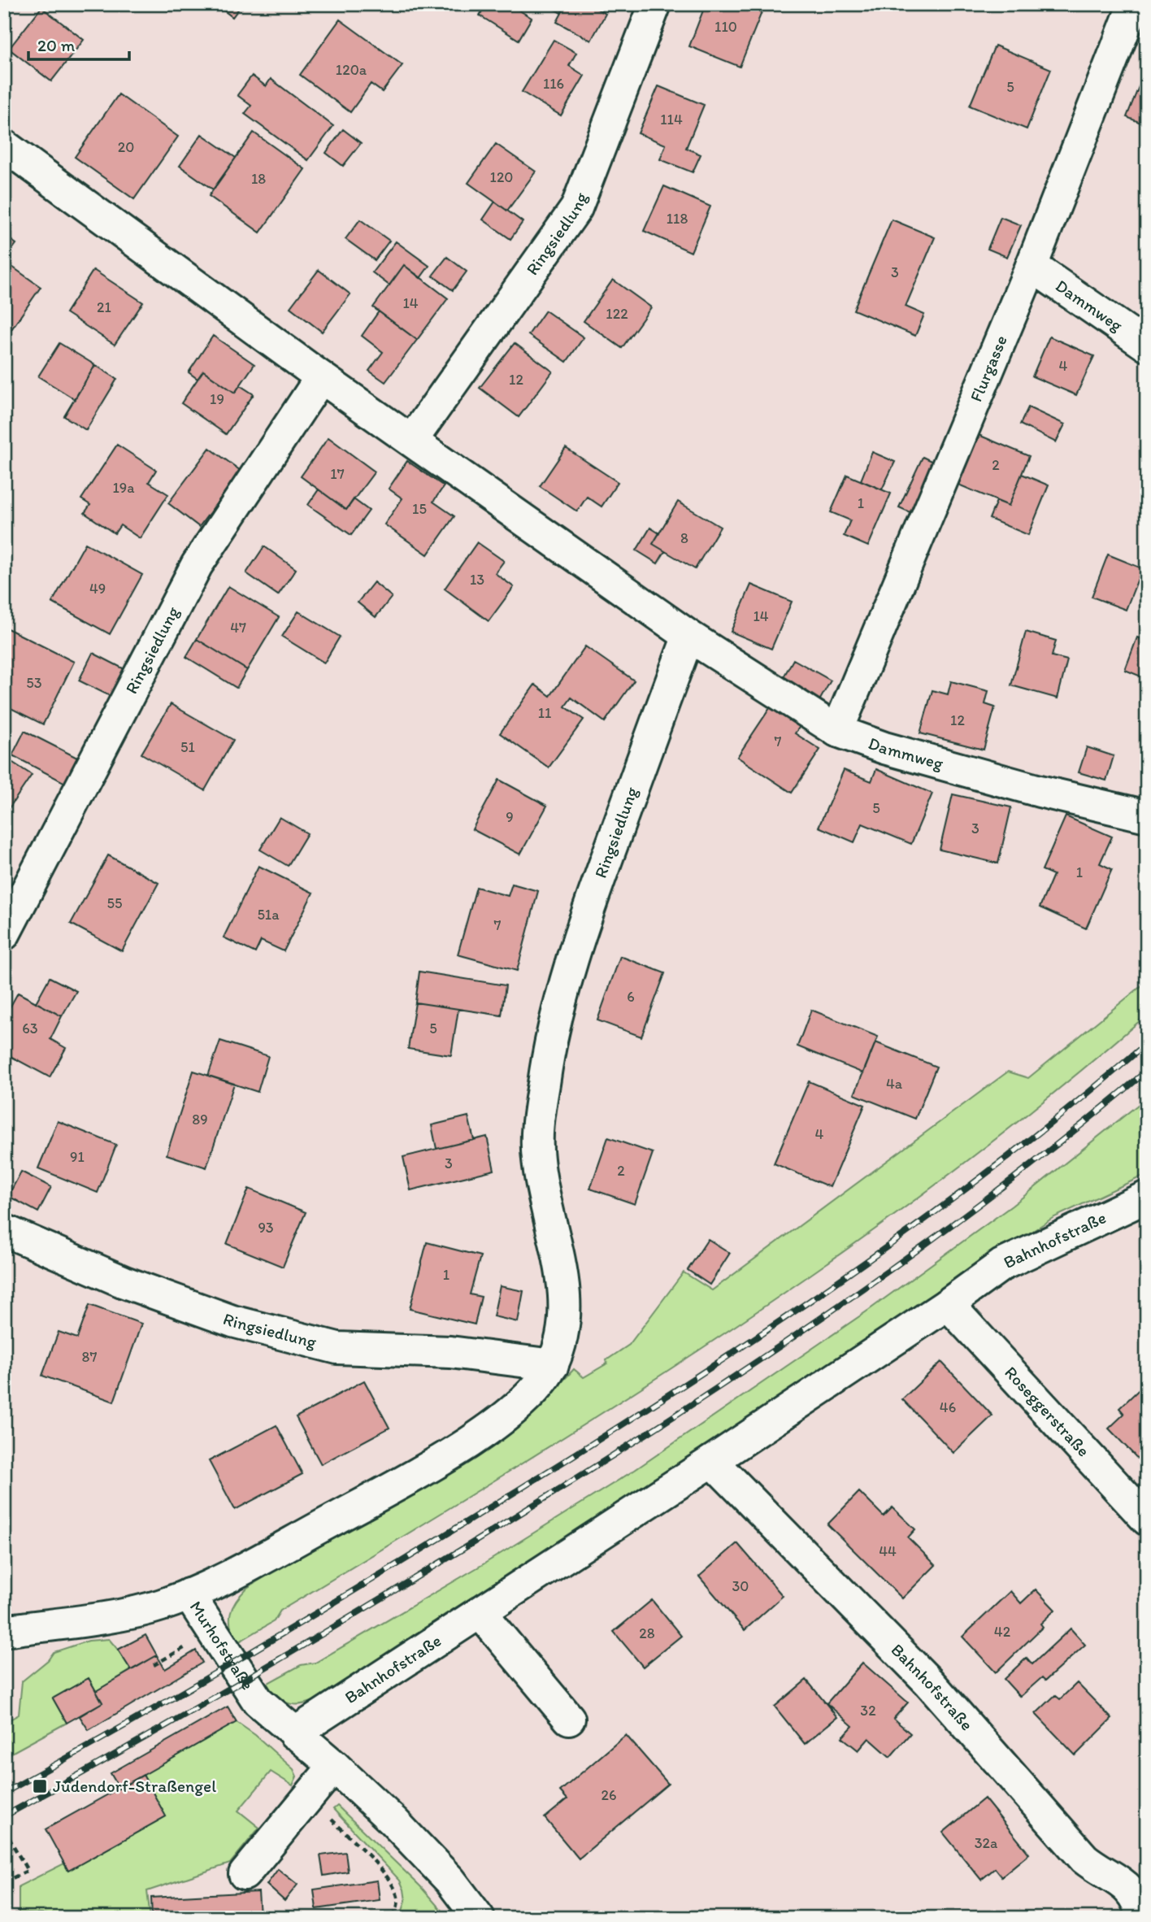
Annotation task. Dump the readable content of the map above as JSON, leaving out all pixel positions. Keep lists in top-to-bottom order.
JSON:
{
  "streets": {
    "street": [
      "Ringsiedlung",
      "Dammweg",
      "Flurgasse",
      "Bahnhofstraße",
      "Roseggerstraße",
      "Murhofstraße"
    ]
  },
  "crossings": [
    ["Ringsiedlung", "Dammweg"],
    ["Ringsiedlung", "Murhofstraße"],
    ["Dammweg", "Flurgasse"],
    ["Bahnhofstraße", "Roseggerstraße"],
    ["Bahnhofstraße", "Murhofstraße"]
  ],
  "places": {
    "transit": ["Judendorf-Straßengel"]
  },
  "house_numbers": [
    "110",
    "120a",
    "116",
    "5",
    "114",
    "20",
    "120",
    "18",
    "118",
    "3",
    "14",
    "21",
    "122",
    "4",
    "12",
    "19",
    "2",
    "17",
    "19a",
    "1",
    "15",
    "8",
    "13",
    "49",
    "14",
    "47",
    "53",
    "11",
    "12",
    "7",
    "51",
    "5",
    "9",
    "3",
    "1",
    "55",
    "51a",
    "7",
    "6",
    "63",
    "5",
    "4a",
    "89",
    "4",
    "91",
    "3",
    "2",
    "93",
    "1",
    "87",
    "46",
    "44",
    "30",
    "42",
    "28",
    "32",
    "26",
    "32a"
  ],
  "scale_bar": "20 m"
}
